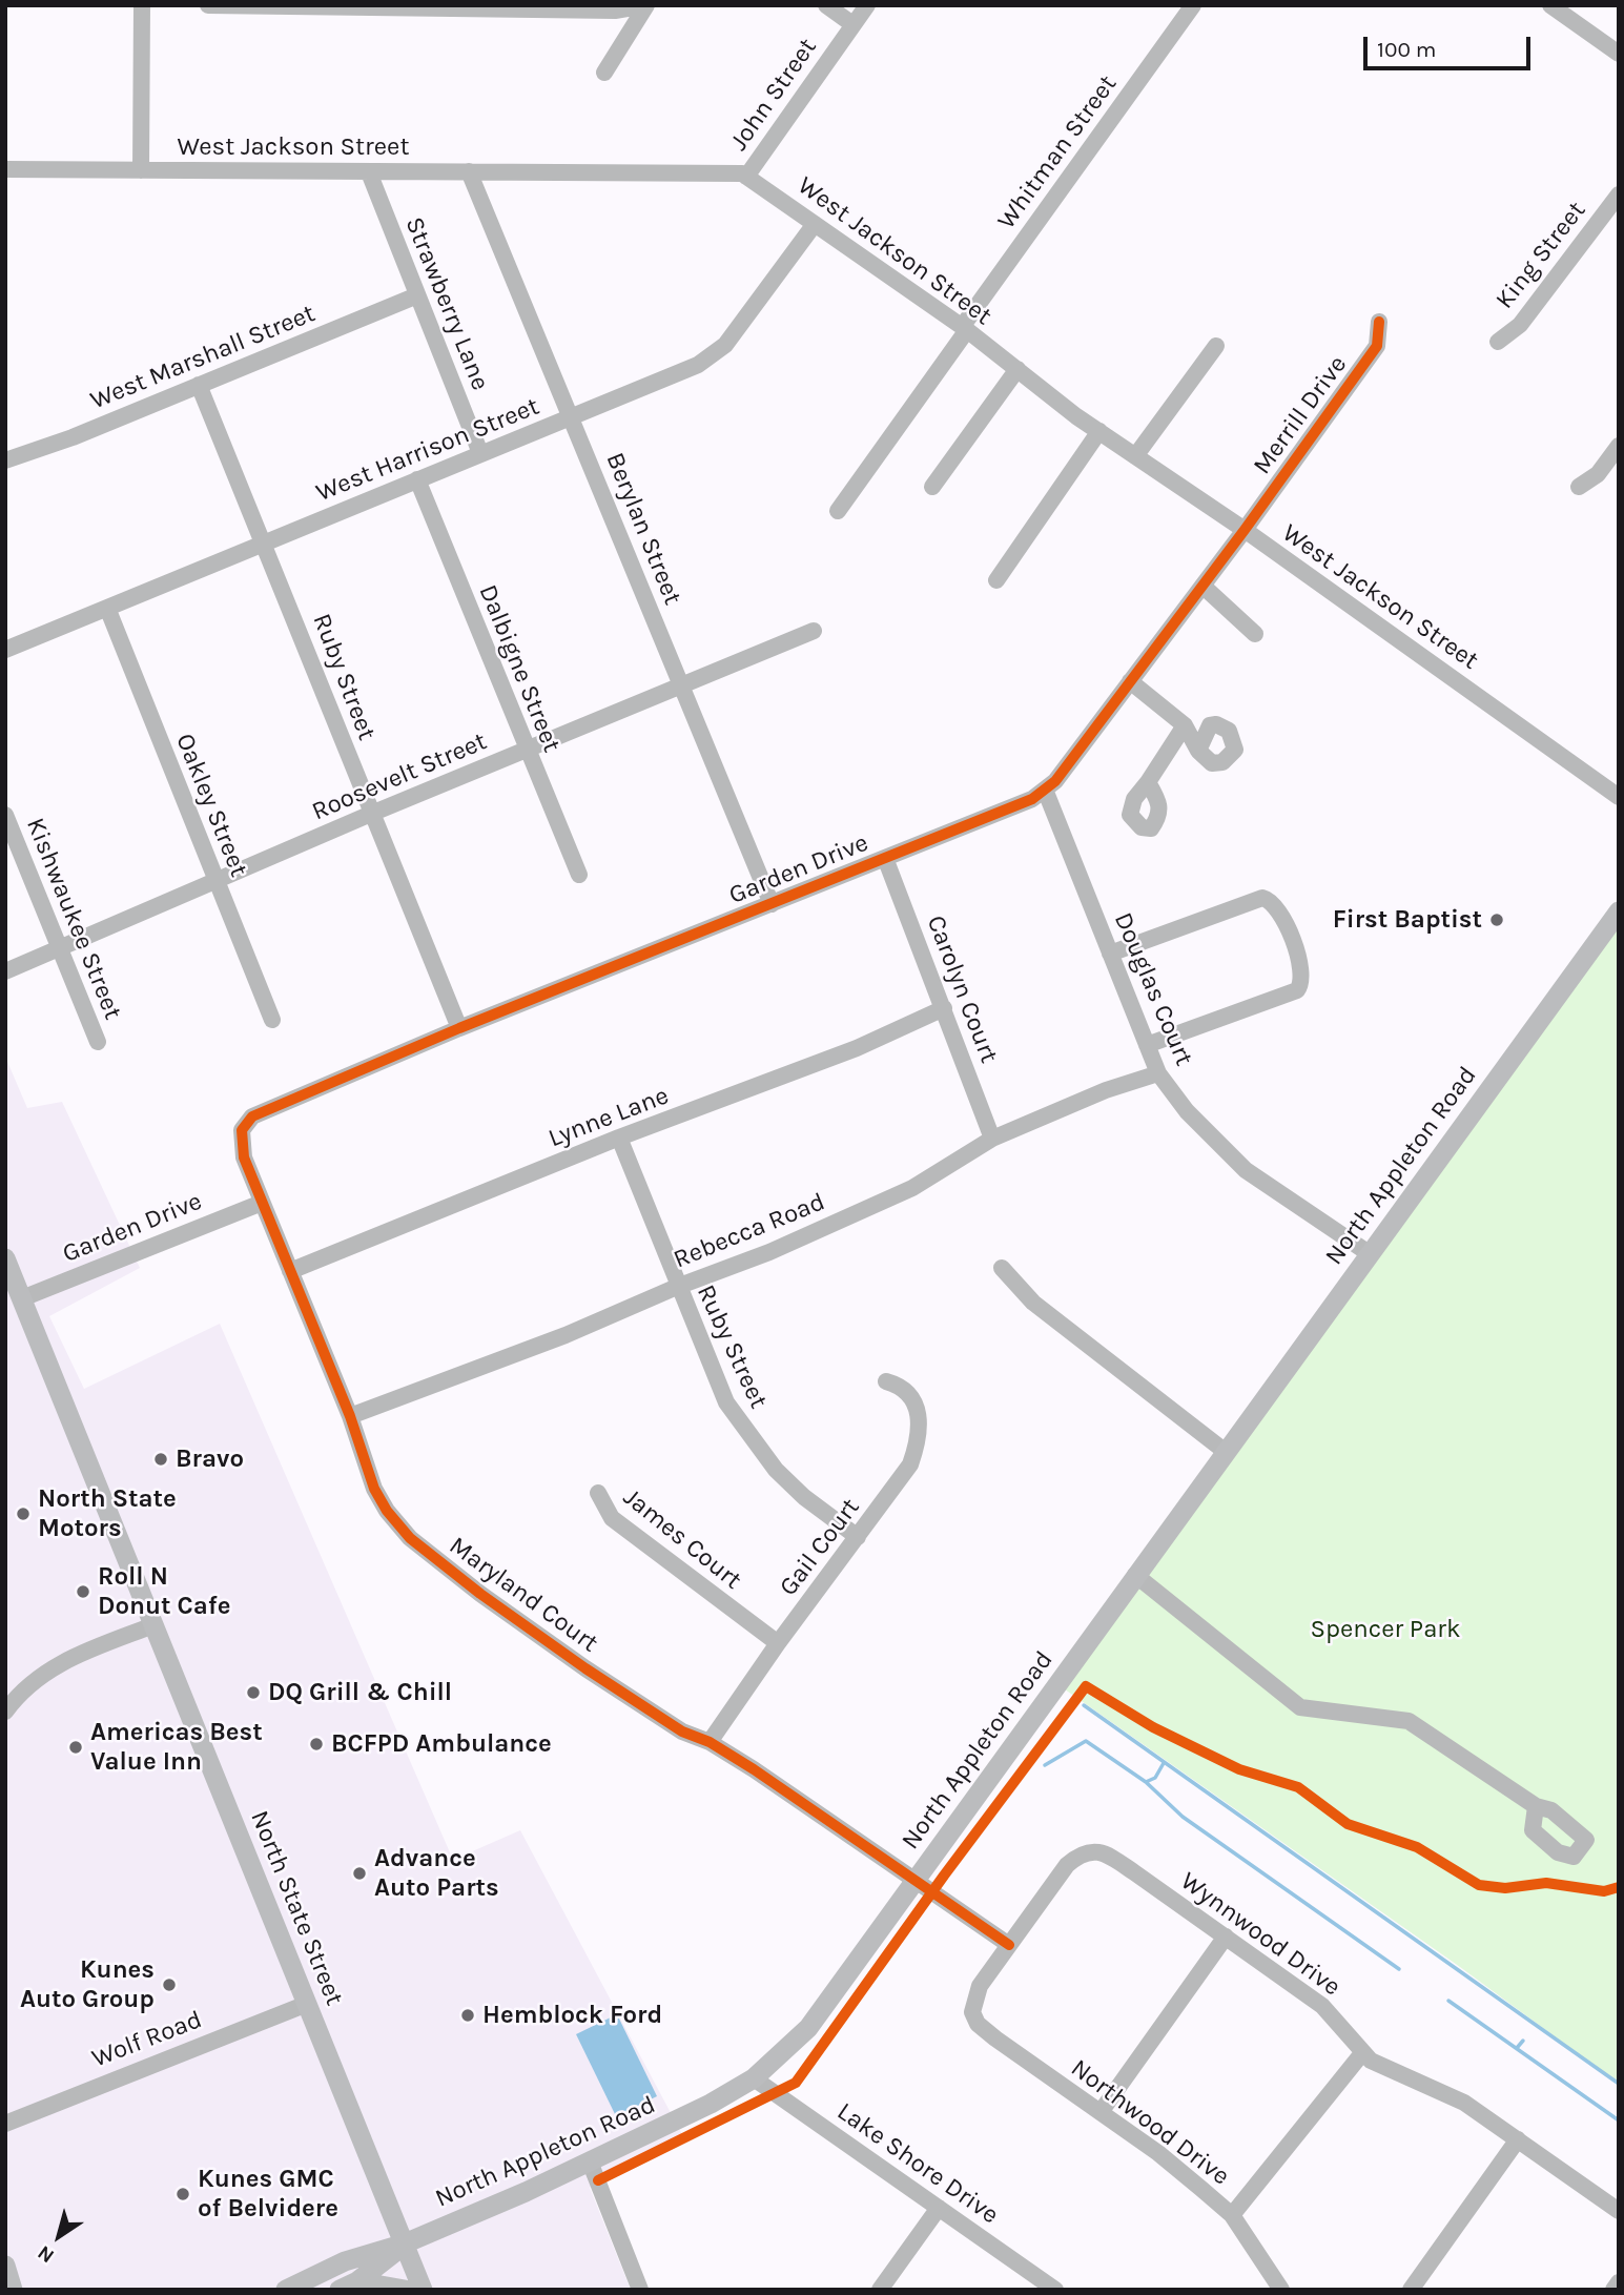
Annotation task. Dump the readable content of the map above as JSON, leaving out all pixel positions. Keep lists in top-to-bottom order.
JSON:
{
  "streets": {
    "main road": ["North Appleton Road", "North State Street"],
    "street": [
      "John Street",
      "West Jackson Street",
      "Whitman Street",
      "King Street",
      "Strawberry Lane",
      "West Marshall Street",
      "Merrill Drive",
      "West Harrison Street",
      "Berylan Street",
      "Dalbigne Street",
      "Ruby Street",
      "Roosevelt Street",
      "Oakley Street",
      "Garden Drive",
      "Kishwaukee Street",
      "Carolyn Court",
      "Douglas Court",
      "Lynne Lane",
      "Rebecca Road",
      "James Court",
      "Gail Court",
      "Maryland Court",
      "Wynnwood Drive",
      "Wolf Road",
      "Northwood Drive",
      "Lake Shore Drive"
    ]
  },
  "crossings": [
    ["John Street", "West Jackson Street"],
    ["West Jackson Street", "Whitman Street"],
    ["West Jackson Street", "Strawberry Lane"],
    ["West Jackson Street", "Merrill Drive"],
    ["West Jackson Street", "West Harrison Street"],
    ["West Jackson Street", "Berylan Street"],
    ["West Jackson Street", "Garden Drive"],
    ["Strawberry Lane", "West Marshall Street"],
    ["Strawberry Lane", "West Harrison Street"],
    ["West Marshall Street", "Ruby Street"],
    ["Merrill Drive", "Garden Drive"],
    ["West Harrison Street", "Berylan Street"],
    ["West Harrison Street", "Dalbigne Street"],
    ["West Harrison Street", "Ruby Street"],
    ["West Harrison Street", "Oakley Street"],
    ["Berylan Street", "Roosevelt Street"],
    ["Berylan Street", "Garden Drive"],
    ["Dalbigne Street", "Roosevelt Street"],
    ["Ruby Street", "Roosevelt Street"],
    ["Ruby Street", "Garden Drive"],
    ["Ruby Street", "Lynne Lane"],
    ["Ruby Street", "Rebecca Road"],
    ["Ruby Street", "Gail Court"],
    ["Roosevelt Street", "Oakley Street"],
    ["Roosevelt Street", "Kishwaukee Street"],
    ["Garden Drive", "Carolyn Court"],
    ["Garden Drive", "Douglas Court"],
    ["Garden Drive", "Maryland Court"],
    ["Garden Drive", "North State Street"],
    ["Carolyn Court", "Lynne Lane"],
    ["Carolyn Court", "Rebecca Road"],
    ["Douglas Court", "North Appleton Road"],
    ["Douglas Court", "Rebecca Road"],
    ["Lynne Lane", "Maryland Court"],
    ["North Appleton Road", "Maryland Court"],
    ["North Appleton Road", "North State Street"],
    ["North Appleton Road", "Lake Shore Drive"],
    ["Rebecca Road", "Maryland Court"],
    ["James Court", "Gail Court"],
    ["Gail Court", "Maryland Court"],
    ["Maryland Court", "Wynnwood Drive"],
    ["Maryland Court", "Northwood Drive"],
    ["North State Street", "Wolf Road"],
    ["Wynnwood Drive", "Northwood Drive"]
  ],
  "parks": ["Spencer Park"],
  "places": [
    "First Baptist",
    "Bravo",
    "North State Motors",
    "Roll N Donut Cafe",
    "DQ Grill & Chill",
    "BCFPD Ambulance",
    "Americas Best Value Inn",
    "Advance Auto Parts",
    "Kunes Auto Group",
    "Hemblock Ford",
    "Kunes GMC of Belvidere"
  ],
  "scale_bar": "100 m",
  "north": "bottom left"
}
